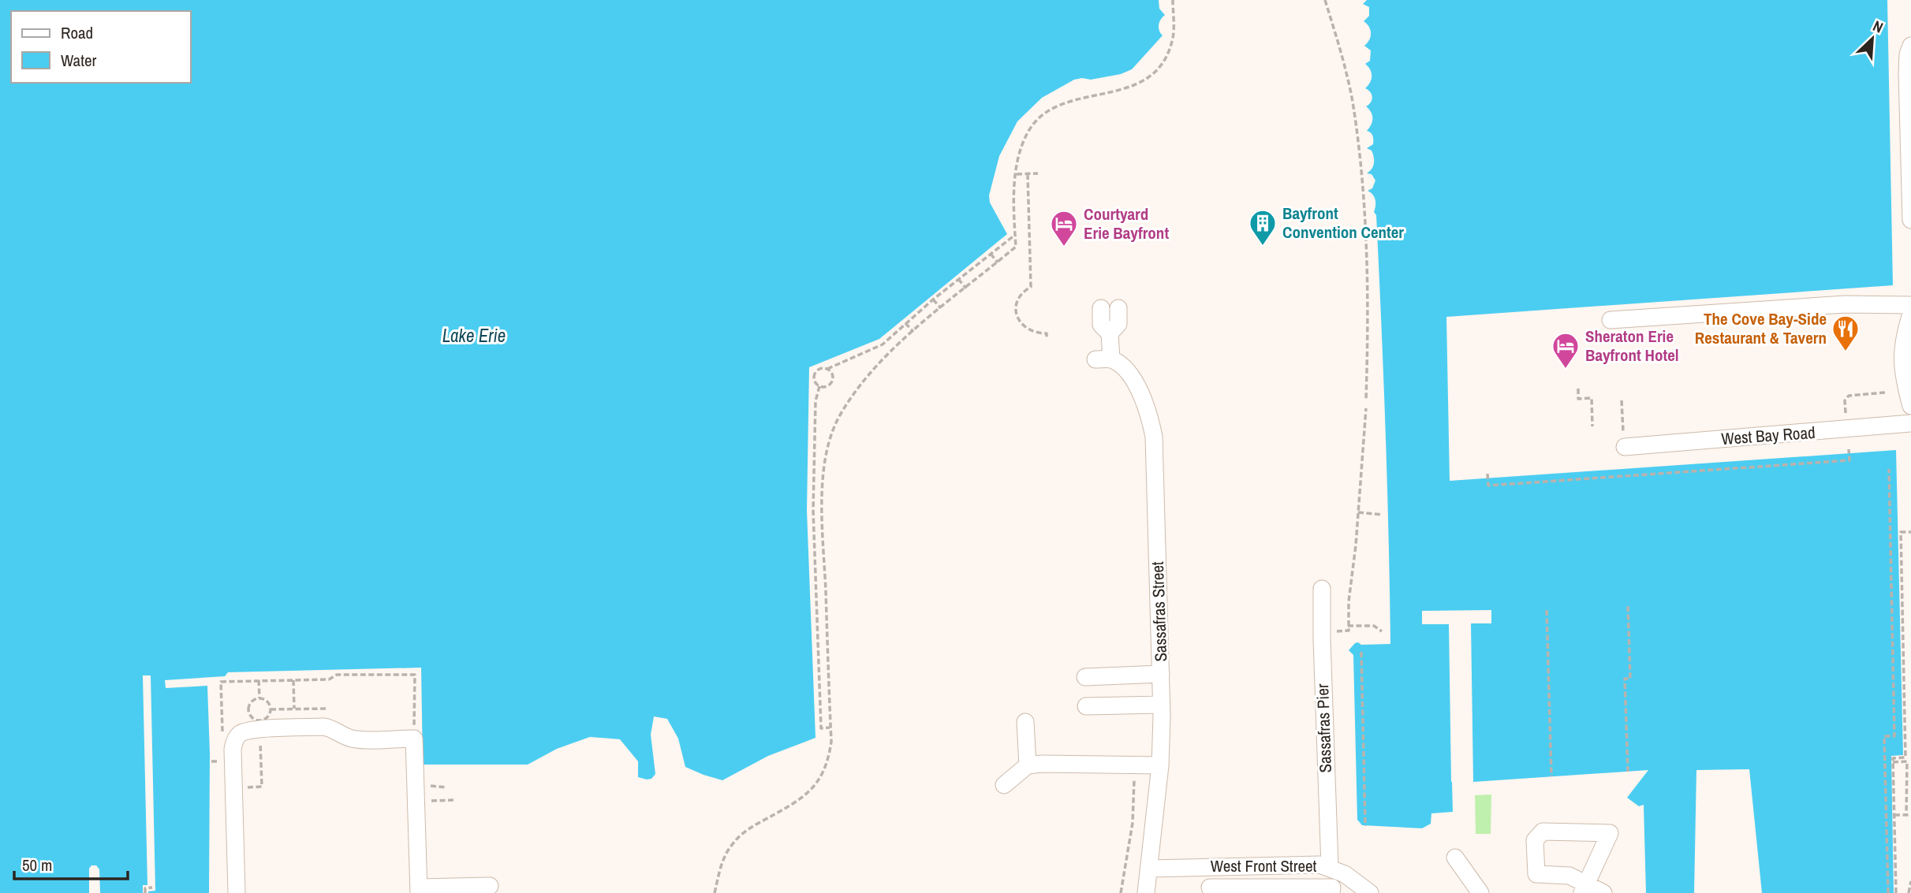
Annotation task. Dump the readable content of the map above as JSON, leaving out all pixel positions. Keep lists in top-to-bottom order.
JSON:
{
  "streets": {
    "street": [
      "West Bay Road",
      "Sassafras Street",
      "Sassafras Pier",
      "West Front Street"
    ]
  },
  "crossings": [
    ["Sassafras Street", "West Front Street"],
    ["Sassafras Pier", "West Front Street"]
  ],
  "water": ["Lake Erie"],
  "places": {
    "building": ["Bayfront Convention Center"],
    "hotel": ["Courtyard Erie Bayfront", "Sheraton Erie Bayfront Hotel"],
    "restaurant": ["The Cove Bay-Side Restaurant & Tavern"]
  },
  "legend": ["Road", "Water"],
  "scale_bar": "50 m",
  "north": "top right"
}
